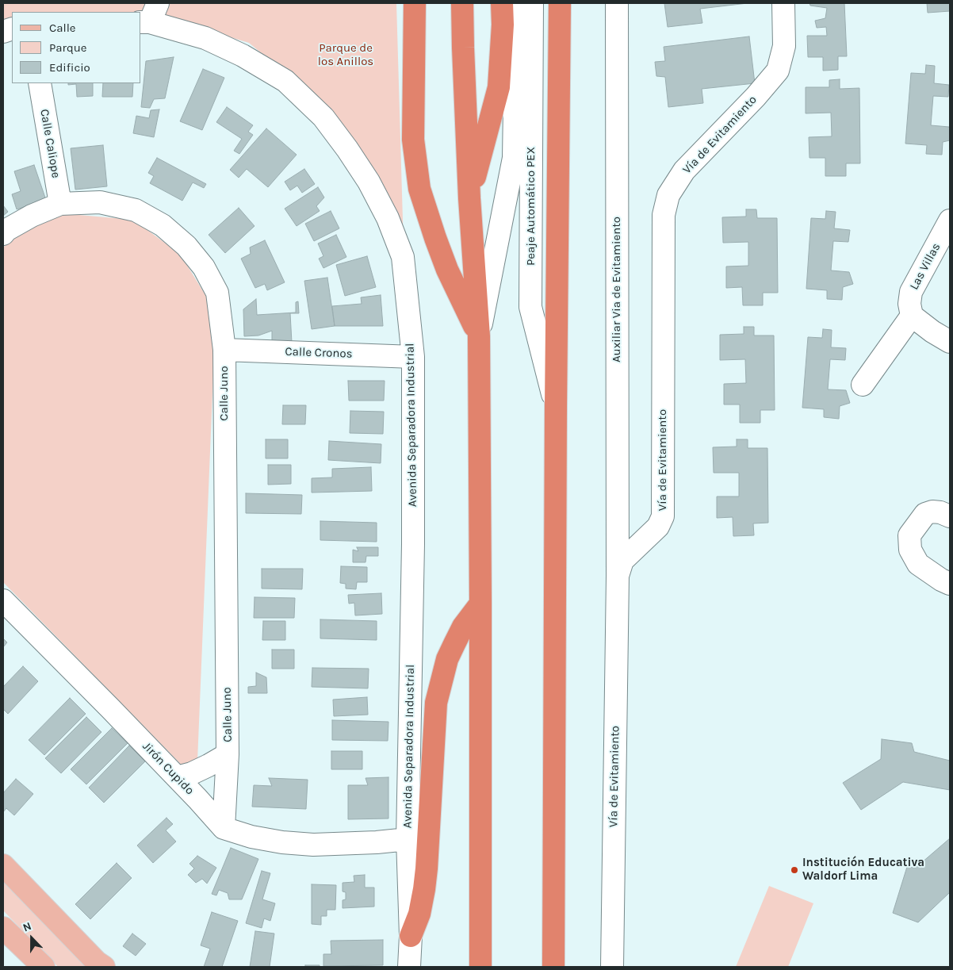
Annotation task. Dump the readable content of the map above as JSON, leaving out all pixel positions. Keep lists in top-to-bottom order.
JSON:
{
  "streets": {
    "street": [
      "Vía de Evitamiento",
      "Calle Caliope",
      "Peaje Automático PEX",
      "Las Villas",
      "Auxiliar Via de Evitamiento",
      "Calle Cronos",
      "Calle Juno",
      "Avenida Separadora Industrial",
      "Jirón Cupido"
    ]
  },
  "crossings": [
    ["Vía de Evitamiento", "Auxiliar Via de Evitamiento"],
    ["Calle Caliope", "Calle Juno"],
    ["Calle Cronos", "Calle Juno"],
    ["Calle Cronos", "Avenida Separadora Industrial"],
    ["Calle Juno", "Jirón Cupido"],
    ["Avenida Separadora Industrial", "Jirón Cupido"]
  ],
  "parks": ["Parque de los Anillos"],
  "places": ["Institución Educativa Waldorf Lima"],
  "legend": ["Calle", "Parque", "Edificio"],
  "north": "top"
}
